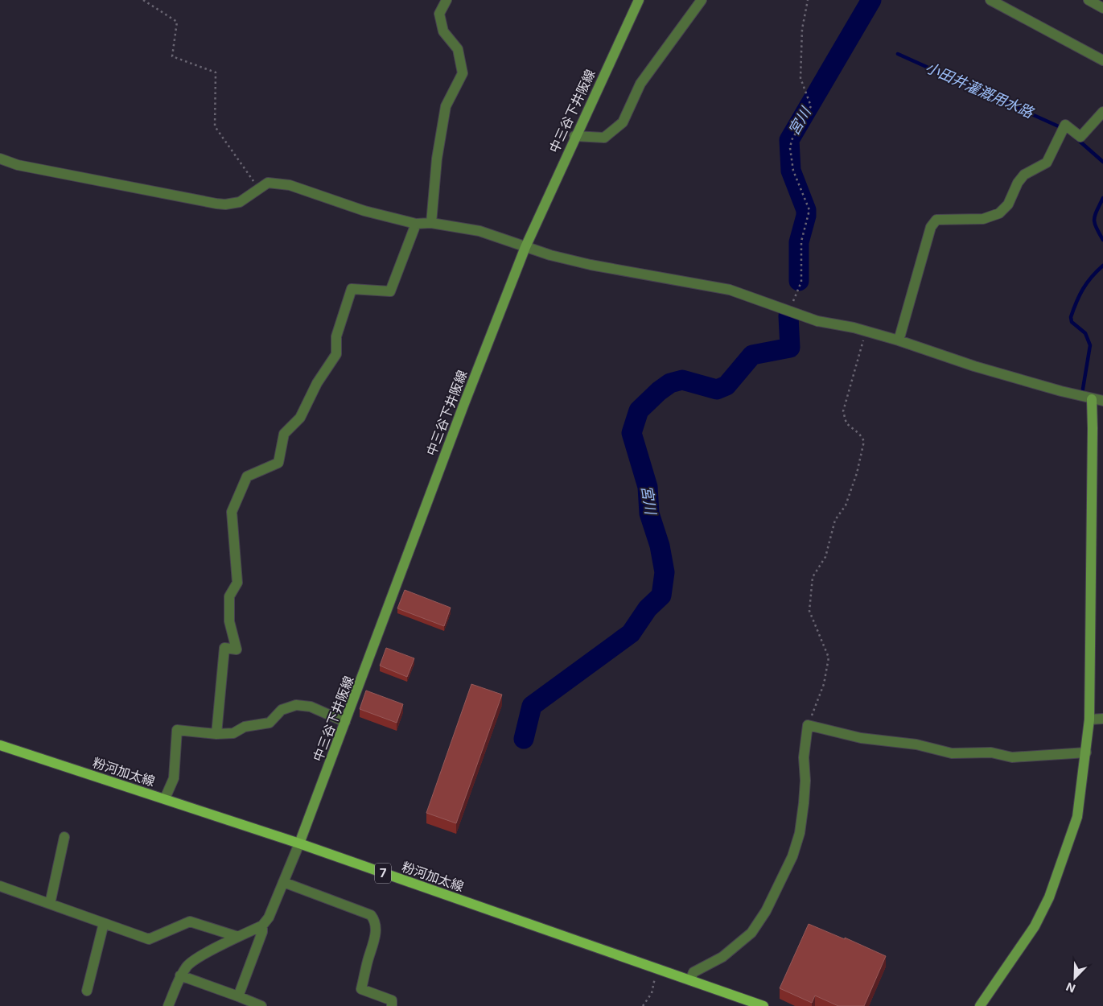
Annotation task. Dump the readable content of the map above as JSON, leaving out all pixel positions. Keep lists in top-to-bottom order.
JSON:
{
  "streets": {
    "main road": ["中三谷下井阪線", "粉河加太線", "7"]
  },
  "crossings": [
    ["中三谷下井阪線", "粉河加太線"]
  ],
  "water": ["小田井灌漑用水路", "宮川"],
  "north": "bottom left"
}
